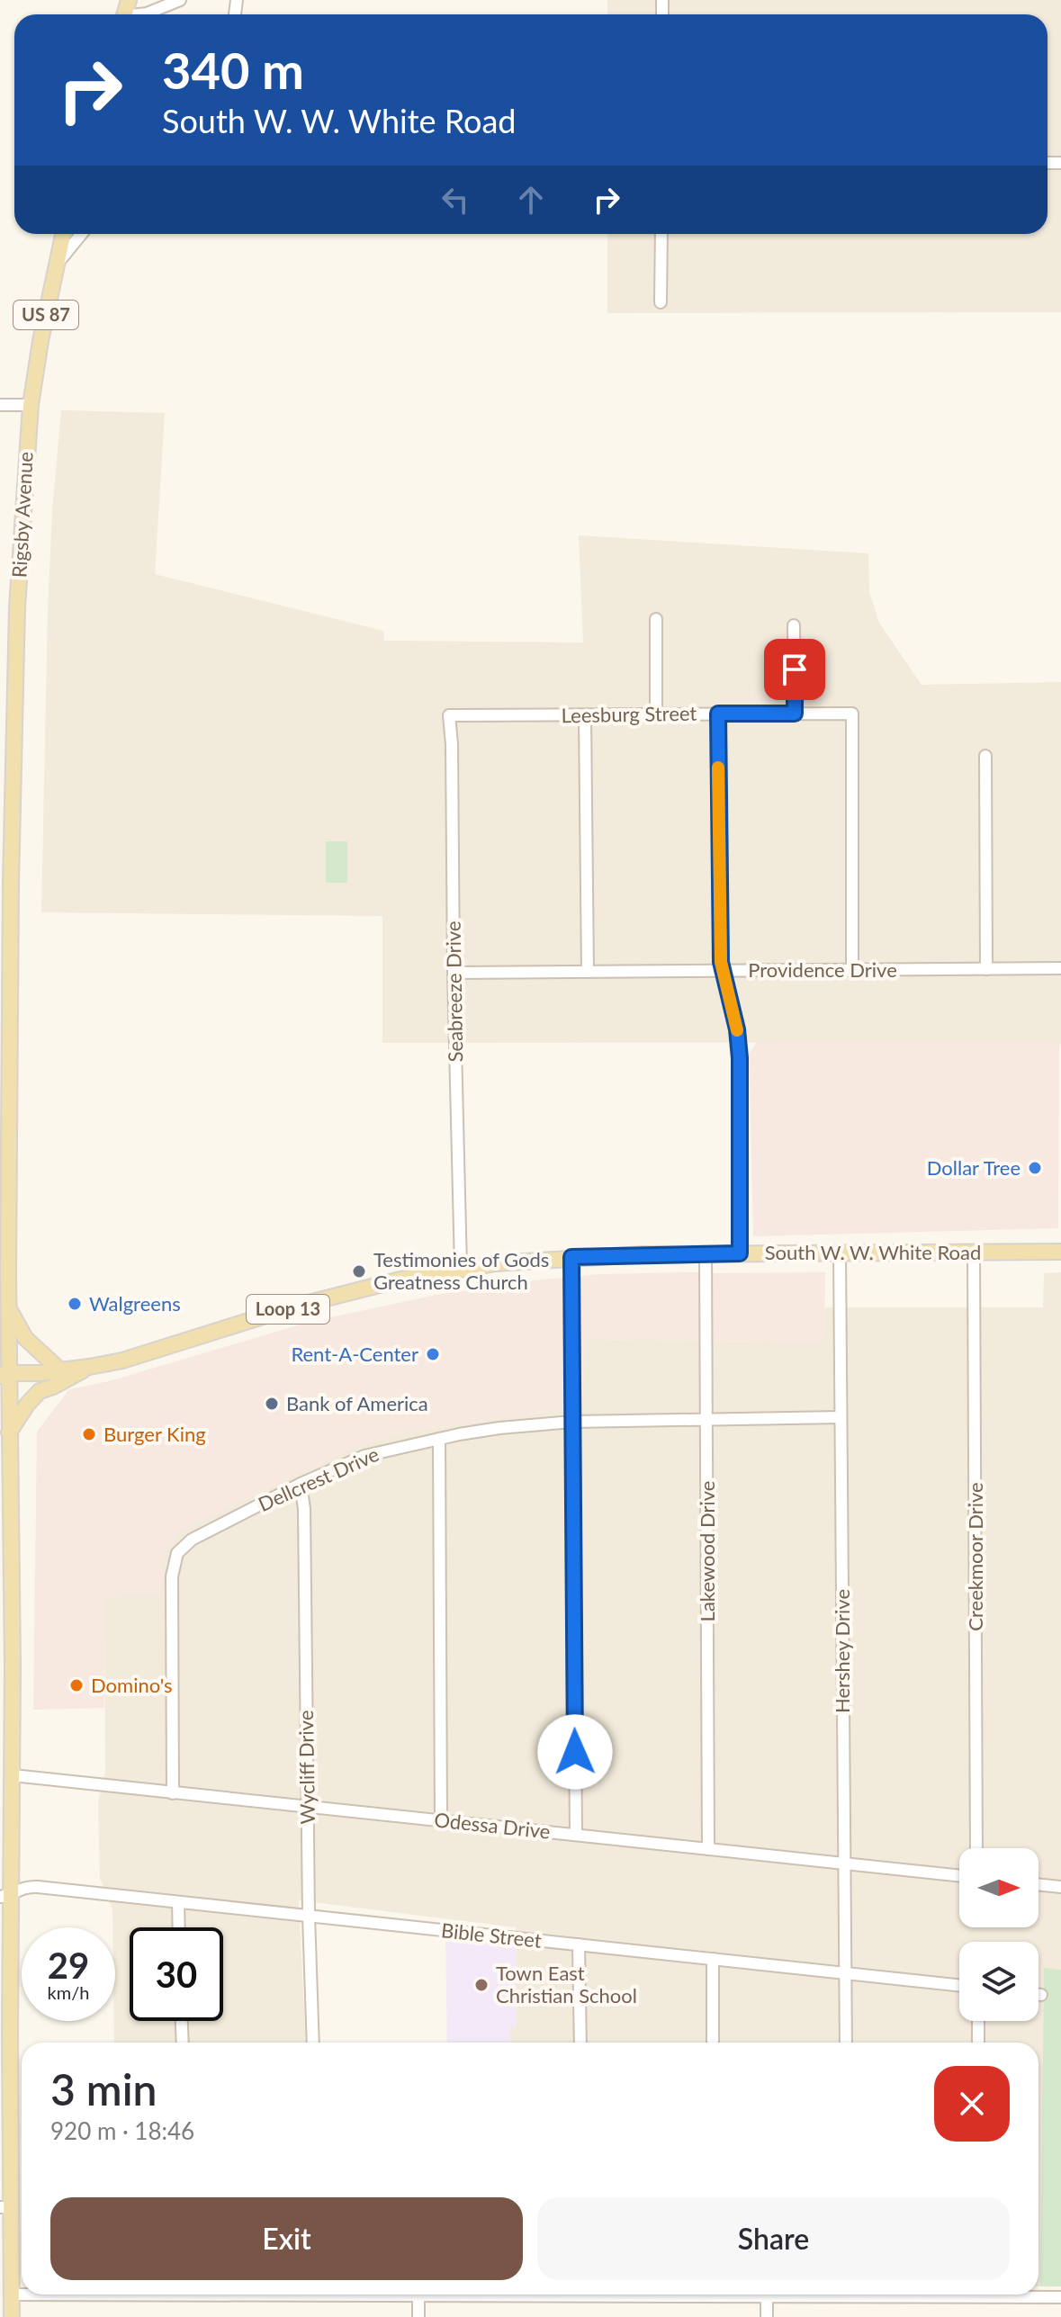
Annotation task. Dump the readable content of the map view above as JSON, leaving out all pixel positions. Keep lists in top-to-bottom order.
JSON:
{
  "streets": {
    "main road": [
      "US 87",
      "Rigsby Avenue",
      "South W. W. White Road",
      "Loop 13"
    ],
    "street": [
      "Leesburg Street",
      "Providence Drive",
      "Seabreeze Drive",
      "Dellcrest Drive",
      "Lakewood Drive",
      "Creekmoor Drive",
      "Hershey Drive",
      "Wycliff Drive",
      "Odessa Drive",
      "Bible Street"
    ]
  },
  "crossings": [
    ["Rigsby Avenue", "South W. W. White Road"],
    ["Leesburg Street", "Providence Drive"],
    ["Leesburg Street", "Seabreeze Drive"],
    ["Providence Drive", "Seabreeze Drive"],
    ["Seabreeze Drive", "South W. W. White Road"],
    ["South W. W. White Road", "Lakewood Drive"],
    ["South W. W. White Road", "Creekmoor Drive"],
    ["South W. W. White Road", "Hershey Drive"],
    ["Dellcrest Drive", "Lakewood Drive"],
    ["Dellcrest Drive", "Hershey Drive"],
    ["Dellcrest Drive", "Wycliff Drive"],
    ["Dellcrest Drive", "Odessa Drive"],
    ["Lakewood Drive", "Odessa Drive"],
    ["Hershey Drive", "Odessa Drive"],
    ["Hershey Drive", "Bible Street"],
    ["Wycliff Drive", "Odessa Drive"],
    ["Wycliff Drive", "Bible Street"]
  ],
  "places": [
    "Dollar Tree",
    "Testimonies of Gods Greatness Church",
    "Walgreens",
    "Rent-A-Center",
    "Bank of America",
    "Burger King",
    "Domino's",
    "Town East Christian School"
  ],
  "north": "right",
  "page": {
    "turn": ["340 m", "South W. W. White Road"],
    "speed": "29 km/h",
    "limit": "30",
    "heading": ["3 min", "920 m · 18:46"],
    "buttons": ["Exit", "Share"]
  }
}
